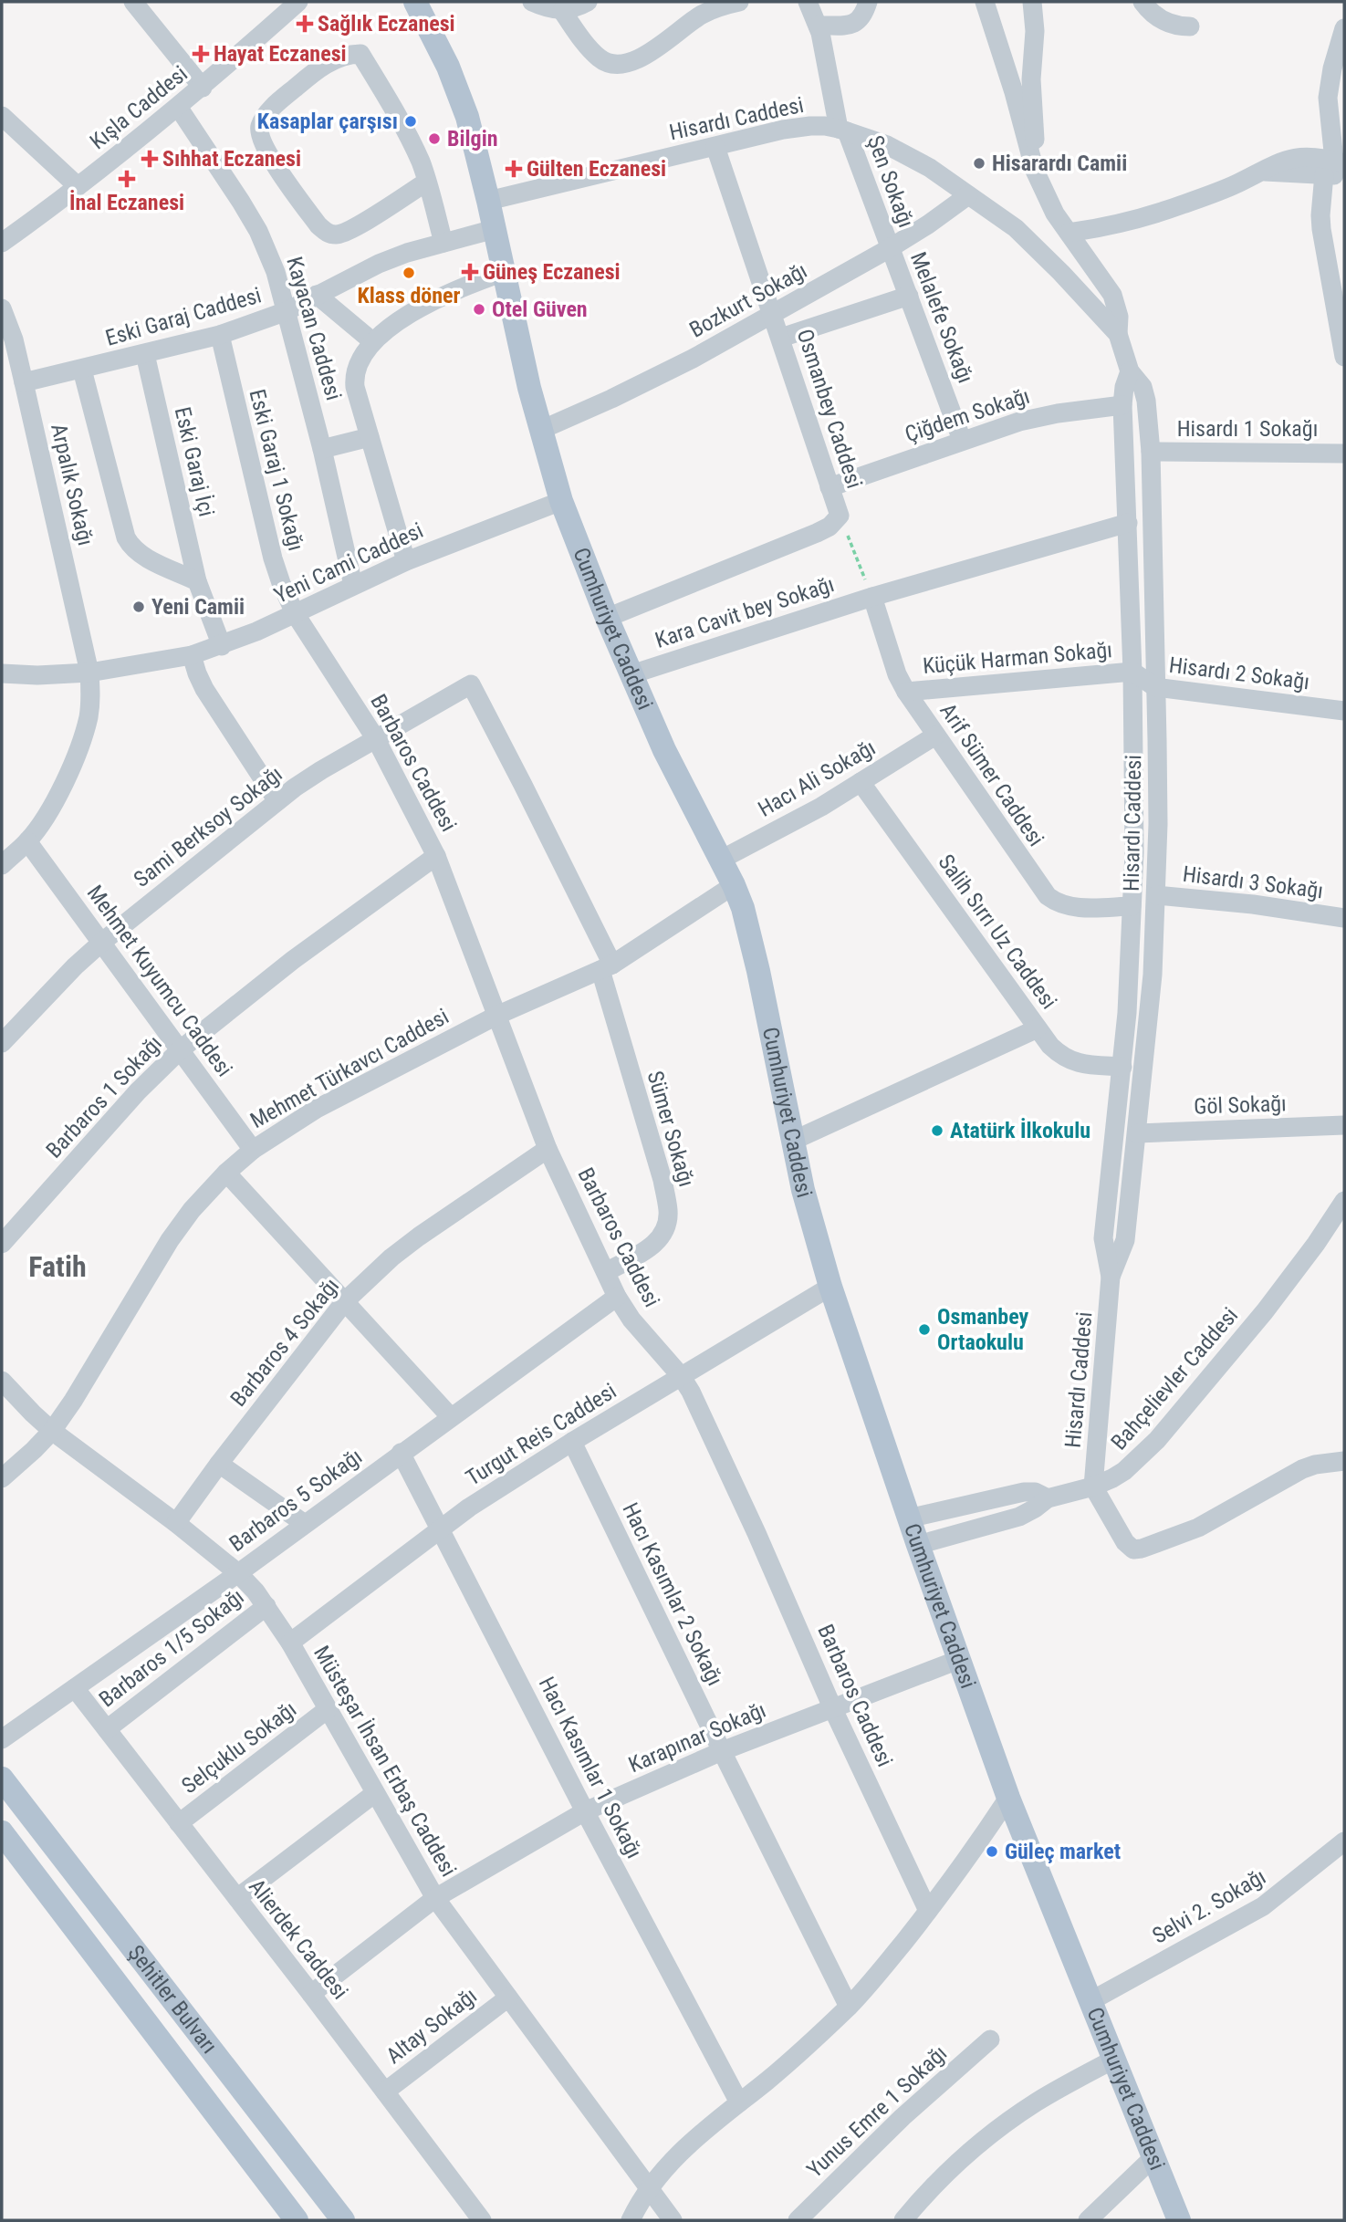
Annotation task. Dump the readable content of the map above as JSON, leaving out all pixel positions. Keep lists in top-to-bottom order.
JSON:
{
  "streets": {
    "main road": ["Cumhuriyet Caddesi", "Şehitler Bulvarı"],
    "street": [
      "Kışla Caddesi",
      "Hisardı Caddesi",
      "Şen Sokağı",
      "Bozkurt Sokağı",
      "Eski Garaj Caddesi",
      "Melalefe Sokağı",
      "Kayacan Caddesi",
      "Osmanbey Caddesi",
      "Çiğdem Sokağı",
      "Hisardı 1 Sokağı",
      "Eski Garaj İçi",
      "Eski Garaj 1 Sokağı",
      "Arpalık Sokağı",
      "Yeni Cami Caddesi",
      "Kara Cavit bey Sokağı",
      "Küçük Harman Sokağı",
      "Hisardı 2 Sokağı",
      "Barbaros Caddesi",
      "Arif Sümer Caddesi",
      "Hacı Ali Sokağı",
      "Sami Berksoy Sokağı",
      "Hisardı 3 Sokağı",
      "Salih Sırrı Uz Caddesi",
      "Mehmet Kuyumcu Caddesi",
      "Mehmet Türkavcı Caddesi",
      "Barbaros 1 Sokağı",
      "Göl Sokağı",
      "Sümer Sokağı",
      "Barbaros 4 Sokağı",
      "Bahçelievler Caddesi",
      "Turgut Reis Caddesi",
      "Barbaros 5 Sokağı",
      "Hacı Kasımlar 2 Sokağı",
      "Barbaros 1/5 Sokağı",
      "Karapınar Sokağı",
      "Selçuklu Sokağı",
      "Müsteşar İhsan Erbaş Caddesi",
      "Hacı Kasımlar 1 Sokağı",
      "Selvi 2. Sokağı",
      "Alierdek Caddesi",
      "Altay Sokağı",
      "Yunus Emre 1 Sokağı"
    ]
  },
  "crossings": [
    ["Kışla Caddesi", "Kayacan Caddesi"],
    ["Hisardı Caddesi", "Şen Sokağı"],
    ["Hisardı Caddesi", "Bozkurt Sokağı"],
    ["Hisardı Caddesi", "Osmanbey Caddesi"],
    ["Hisardı Caddesi", "Çiğdem Sokağı"],
    ["Hisardı Caddesi", "Hisardı 1 Sokağı"],
    ["Hisardı Caddesi", "Kara Cavit bey Sokağı"],
    ["Hisardı Caddesi", "Cumhuriyet Caddesi"],
    ["Hisardı Caddesi", "Küçük Harman Sokağı"],
    ["Hisardı Caddesi", "Hisardı 2 Sokağı"],
    ["Hisardı Caddesi", "Arif Sümer Caddesi"],
    ["Hisardı Caddesi", "Hisardı 3 Sokağı"],
    ["Hisardı Caddesi", "Salih Sırrı Uz Caddesi"],
    ["Hisardı Caddesi", "Göl Sokağı"],
    ["Hisardı Caddesi", "Bahçelievler Caddesi"],
    ["Şen Sokağı", "Bozkurt Sokağı"],
    ["Şen Sokağı", "Melalefe Sokağı"],
    ["Bozkurt Sokağı", "Melalefe Sokağı"],
    ["Bozkurt Sokağı", "Osmanbey Caddesi"],
    ["Bozkurt Sokağı", "Cumhuriyet Caddesi"],
    ["Eski Garaj Caddesi", "Kayacan Caddesi"],
    ["Eski Garaj Caddesi", "Eski Garaj İçi"],
    ["Eski Garaj Caddesi", "Eski Garaj 1 Sokağı"],
    ["Eski Garaj Caddesi", "Arpalık Sokağı"],
    ["Eski Garaj Caddesi", "Cumhuriyet Caddesi"],
    ["Melalefe Sokağı", "Çiğdem Sokağı"],
    ["Kayacan Caddesi", "Yeni Cami Caddesi"],
    ["Osmanbey Caddesi", "Çiğdem Sokağı"],
    ["Osmanbey Caddesi", "Cumhuriyet Caddesi"],
    ["Eski Garaj İçi", "Yeni Cami Caddesi"],
    ["Eski Garaj 1 Sokağı", "Yeni Cami Caddesi"],
    ["Eski Garaj 1 Sokağı", "Barbaros Caddesi"],
    ["Arpalık Sokağı", "Yeni Cami Caddesi"],
    ["Arpalık Sokağı", "Mehmet Kuyumcu Caddesi"],
    ["Yeni Cami Caddesi", "Cumhuriyet Caddesi"],
    ["Yeni Cami Caddesi", "Barbaros Caddesi"],
    ["Kara Cavit bey Sokağı", "Cumhuriyet Caddesi"],
    ["Kara Cavit bey Sokağı", "Arif Sümer Caddesi"],
    ["Cumhuriyet Caddesi", "Hacı Ali Sokağı"],
    ["Cumhuriyet Caddesi", "Mehmet Türkavcı Caddesi"],
    ["Cumhuriyet Caddesi", "Bahçelievler Caddesi"],
    ["Cumhuriyet Caddesi", "Turgut Reis Caddesi"],
    ["Cumhuriyet Caddesi", "Karapınar Sokağı"],
    ["Cumhuriyet Caddesi", "Selvi 2. Sokağı"],
    ["Küçük Harman Sokağı", "Hisardı 2 Sokağı"],
    ["Küçük Harman Sokağı", "Arif Sümer Caddesi"],
    ["Barbaros Caddesi", "Sami Berksoy Sokağı"],
    ["Barbaros Caddesi", "Mehmet Türkavcı Caddesi"],
    ["Barbaros Caddesi", "Barbaros 1 Sokağı"],
    ["Barbaros Caddesi", "Sümer Sokağı"],
    ["Barbaros Caddesi", "Barbaros 4 Sokağı"],
    ["Barbaros Caddesi", "Turgut Reis Caddesi"],
    ["Barbaros Caddesi", "Barbaros 5 Sokağı"],
    ["Barbaros Caddesi", "Karapınar Sokağı"],
    ["Arif Sümer Caddesi", "Hacı Ali Sokağı"],
    ["Hacı Ali Sokağı", "Salih Sırrı Uz Caddesi"],
    ["Sami Berksoy Sokağı", "Mehmet Kuyumcu Caddesi"],
    ["Sami Berksoy Sokağı", "Sümer Sokağı"],
    ["Mehmet Kuyumcu Caddesi", "Mehmet Türkavcı Caddesi"],
    ["Mehmet Kuyumcu Caddesi", "Barbaros 1 Sokağı"],
    ["Mehmet Türkavcı Caddesi", "Sümer Sokağı"],
    ["Mehmet Türkavcı Caddesi", "Müsteşar İhsan Erbaş Caddesi"],
    ["Barbaros 4 Sokağı", "Müsteşar İhsan Erbaş Caddesi"],
    ["Turgut Reis Caddesi", "Hacı Kasımlar 2 Sokağı"],
    ["Turgut Reis Caddesi", "Müsteşar İhsan Erbaş Caddesi"],
    ["Turgut Reis Caddesi", "Hacı Kasımlar 1 Sokağı"],
    ["Barbaros 5 Sokağı", "Müsteşar İhsan Erbaş Caddesi"],
    ["Barbaros 5 Sokağı", "Hacı Kasımlar 1 Sokağı"],
    ["Barbaros 5 Sokağı", "Alierdek Caddesi"],
    ["Hacı Kasımlar 2 Sokağı", "Karapınar Sokağı"],
    ["Barbaros 1/5 Sokağı", "Müsteşar İhsan Erbaş Caddesi"],
    ["Barbaros 1/5 Sokağı", "Alierdek Caddesi"],
    ["Karapınar Sokağı", "Müsteşar İhsan Erbaş Caddesi"],
    ["Karapınar Sokağı", "Hacı Kasımlar 1 Sokağı"],
    ["Karapınar Sokağı", "Alierdek Caddesi"],
    ["Selçuklu Sokağı", "Müsteşar İhsan Erbaş Caddesi"],
    ["Selçuklu Sokağı", "Alierdek Caddesi"],
    ["Müsteşar İhsan Erbaş Caddesi", "Altay Sokağı"],
    ["Alierdek Caddesi", "Altay Sokağı"]
  ],
  "districts": ["Fatih"],
  "places": {
    "health": [
      "Sağlık Eczanesi",
      "Hayat Eczanesi",
      "Sıhhat Eczanesi",
      "Gülten Eczanesi",
      "İnal Eczanesi",
      "Güneş Eczanesi"
    ],
    "other": [
      "Kasaplar çarşısı",
      "Bilgin",
      "Hisarardı Camii",
      "Klass döner",
      "Otel Güven",
      "Yeni Camii",
      "Atatürk İlkokulu",
      "Osmanbey Ortaokulu",
      "Güleç market"
    ]
  }
}
